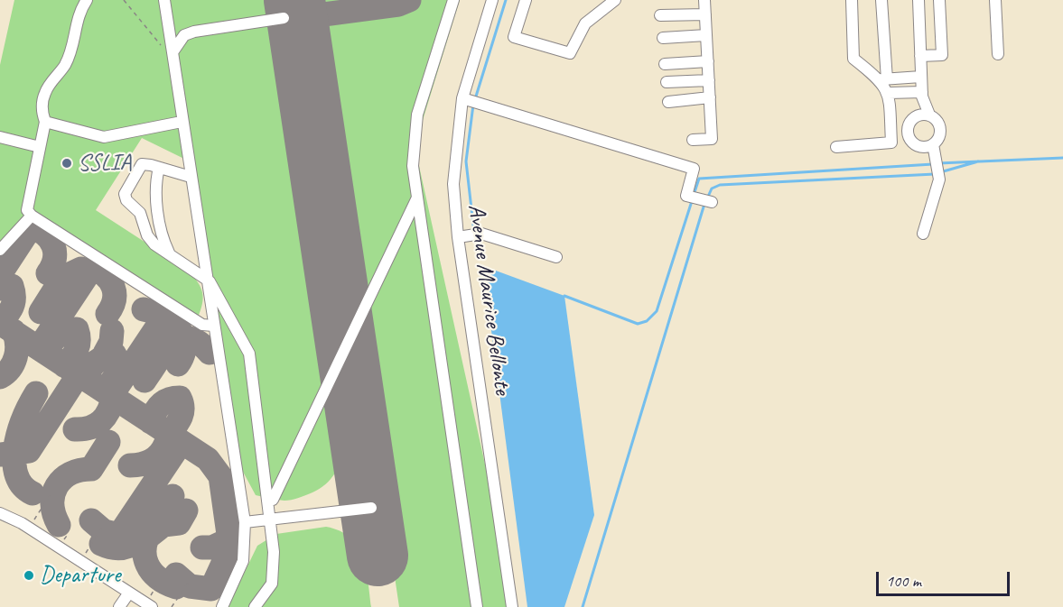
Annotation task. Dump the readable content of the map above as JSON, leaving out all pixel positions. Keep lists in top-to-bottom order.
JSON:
{
  "streets": {
    "street": ["Avenue Maurice Bellonte"]
  },
  "places": ["SSLIA", "Departure"],
  "scale_bar": "100 m"
}
